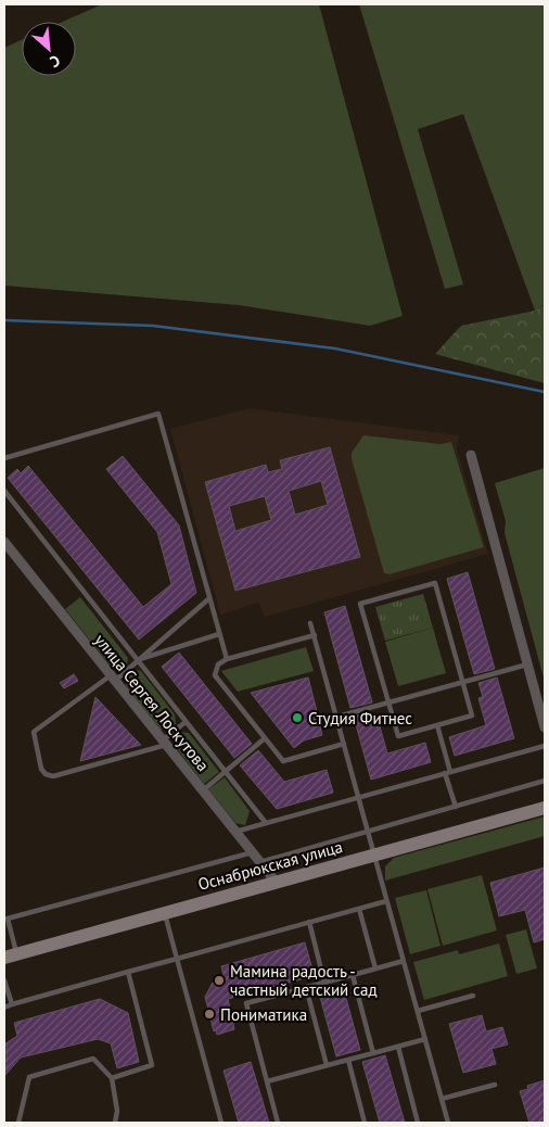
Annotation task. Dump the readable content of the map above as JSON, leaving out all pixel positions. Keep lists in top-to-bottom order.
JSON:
{
  "streets": {
    "street": ["улица Сергея Лоскутова", "Оснабрюкская улица"]
  },
  "crossings": [
    ["улица Сергея Лоскутова", "Оснабрюкская улица"]
  ],
  "places": ["Студия Фитнес", "Мамина радость - частный детский сад", "Пониматика"],
  "north": "bottom right"
}
